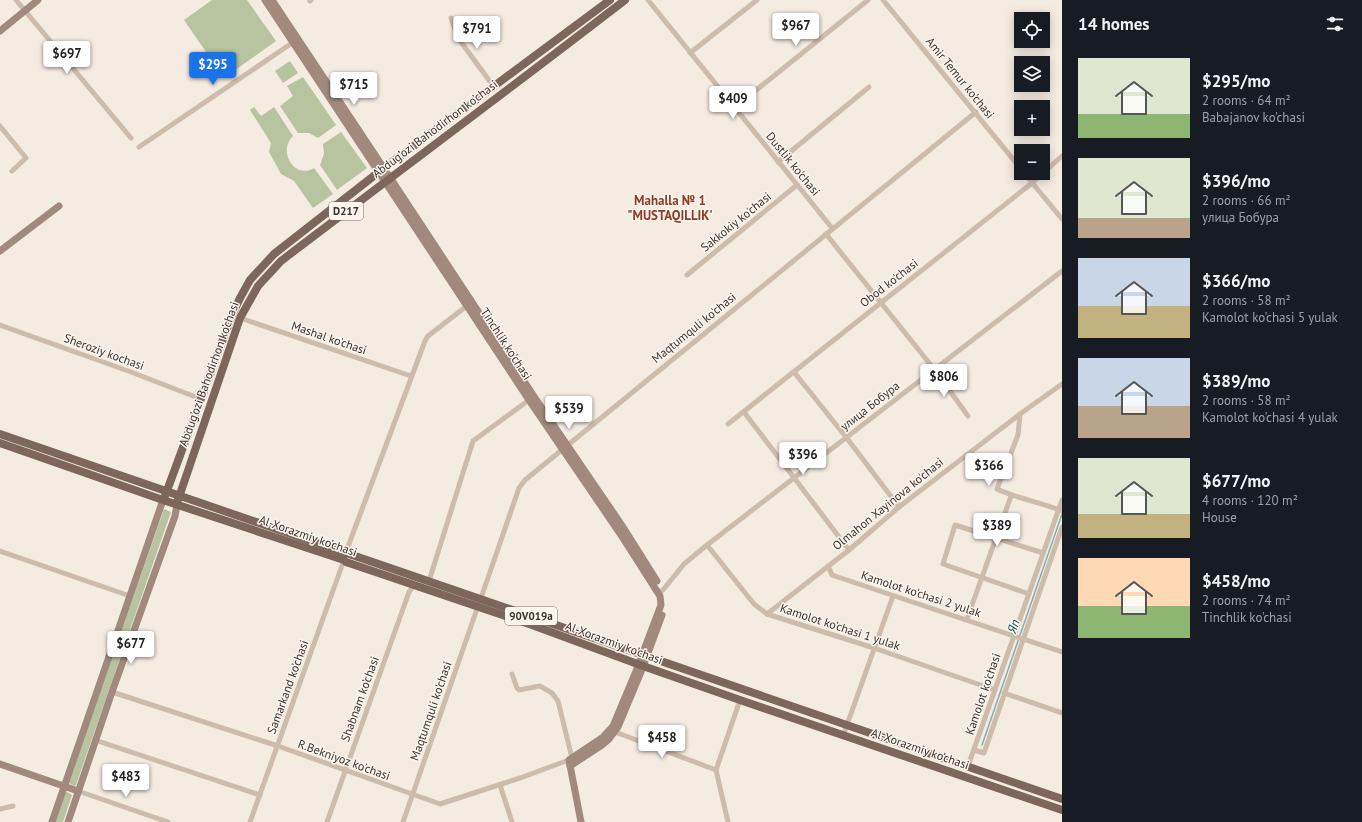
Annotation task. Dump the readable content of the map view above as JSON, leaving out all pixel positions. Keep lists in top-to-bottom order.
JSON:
{
  "streets": {
    "main road": [
      "Abdug’ozi Bahodirhon ko’chasi",
      "D217",
      "Tinchlik ko'chasi",
      "Al-Xorazmiy ko’chasi",
      "90V019a"
    ],
    "street": [
      "Amir Temur ko'chasi",
      "Dustlik ko'chasi",
      "Sakkokiy ko'chasi",
      "Obod ko'chasi",
      "Maqtumquli ko'chasi",
      "Mashal ko'chasi",
      "Sheroziy kochasi",
      "улица Бобура",
      "Olmahon Xayinova ko'chasi",
      "Kamolot ko'chasi 2 yulak",
      "Kamolot ko'chasi 1 yulak",
      "Samarkand ko’chasi",
      "Kamolot ko'chasi",
      "Shabnam ko’chasi",
      "R.Bekniyoz ko'chasi"
    ]
  },
  "crossings": [
    ["Amir Temur ko'chasi", "Maqtumquli ko'chasi"],
    ["Abdug’ozi Bahodirhon ko’chasi", "Mashal ko'chasi"],
    ["Abdug’ozi Bahodirhon ko’chasi", "Tinchlik ko'chasi"],
    ["Abdug’ozi Bahodirhon ko’chasi", "Sheroziy kochasi"],
    ["Abdug’ozi Bahodirhon ko’chasi", "Al-Xorazmiy ko’chasi"],
    ["Abdug’ozi Bahodirhon ko’chasi", "R.Bekniyoz ko'chasi"],
    ["Dustlik ko'chasi", "Sakkokiy ko'chasi"],
    ["Dustlik ko'chasi", "Maqtumquli ko'chasi"],
    ["Maqtumquli ko'chasi", "Tinchlik ko'chasi"],
    ["Maqtumquli ko'chasi", "Al-Xorazmiy ko’chasi"],
    ["Maqtumquli ko'chasi", "R.Bekniyoz ko'chasi"],
    ["Mashal ko'chasi", "Samarkand ko’chasi"],
    ["Tinchlik ko'chasi", "улица Бобура"],
    ["Tinchlik ko'chasi", "Samarkand ko’chasi"],
    ["улица Бобура", "Kamolot ko'chasi 1 yulak"],
    ["Olmahon Xayinova ko'chasi", "Kamolot ko'chasi 2 yulak"],
    ["Olmahon Xayinova ko'chasi", "Kamolot ko'chasi 1 yulak"],
    ["Al-Xorazmiy ko’chasi", "Samarkand ko’chasi"],
    ["Al-Xorazmiy ko’chasi", "Shabnam ko’chasi"],
    ["Kamolot ko'chasi 2 yulak", "Kamolot ko'chasi"],
    ["Kamolot ko'chasi 1 yulak", "Kamolot ko'chasi"],
    ["Samarkand ko’chasi", "R.Bekniyoz ko'chasi"],
    ["Shabnam ko’chasi", "R.Bekniyoz ko'chasi"]
  ],
  "districts": ["Mahalla № 1 \"MUSTAQILLIK'"],
  "water": ["Яп"],
  "page": {
    "heading": "14 homes",
    "map_buttons": ["+", "−"],
    "price": [
      "$967",
      "$791",
      "$697",
      "$295",
      "$715",
      "$409",
      "$806",
      "$539",
      "$396",
      "$366",
      "$389",
      "$677",
      "$458",
      "$483"
    ],
    "list": [
      {
        "name": "$295/mo",
        "note": "2 rooms · 64 m² · Babajanov ko'chasi"
      },
      {
        "name": "$396/mo",
        "note": "2 rooms · 66 m² · улица Бобура"
      },
      {
        "name": "$366/mo",
        "note": "2 rooms · 58 m² · Kamolot ko'chasi 5 yulak"
      },
      {
        "name": "$389/mo",
        "note": "2 rooms · 58 m² · Kamolot ko'chasi 4 yulak"
      },
      {
        "name": "$677/mo",
        "note": "4 rooms · 120 m² · House"
      },
      {
        "name": "$458/mo",
        "note": "2 rooms · 74 m² · Tinchlik ko'chasi"
      }
    ]
  }
}
